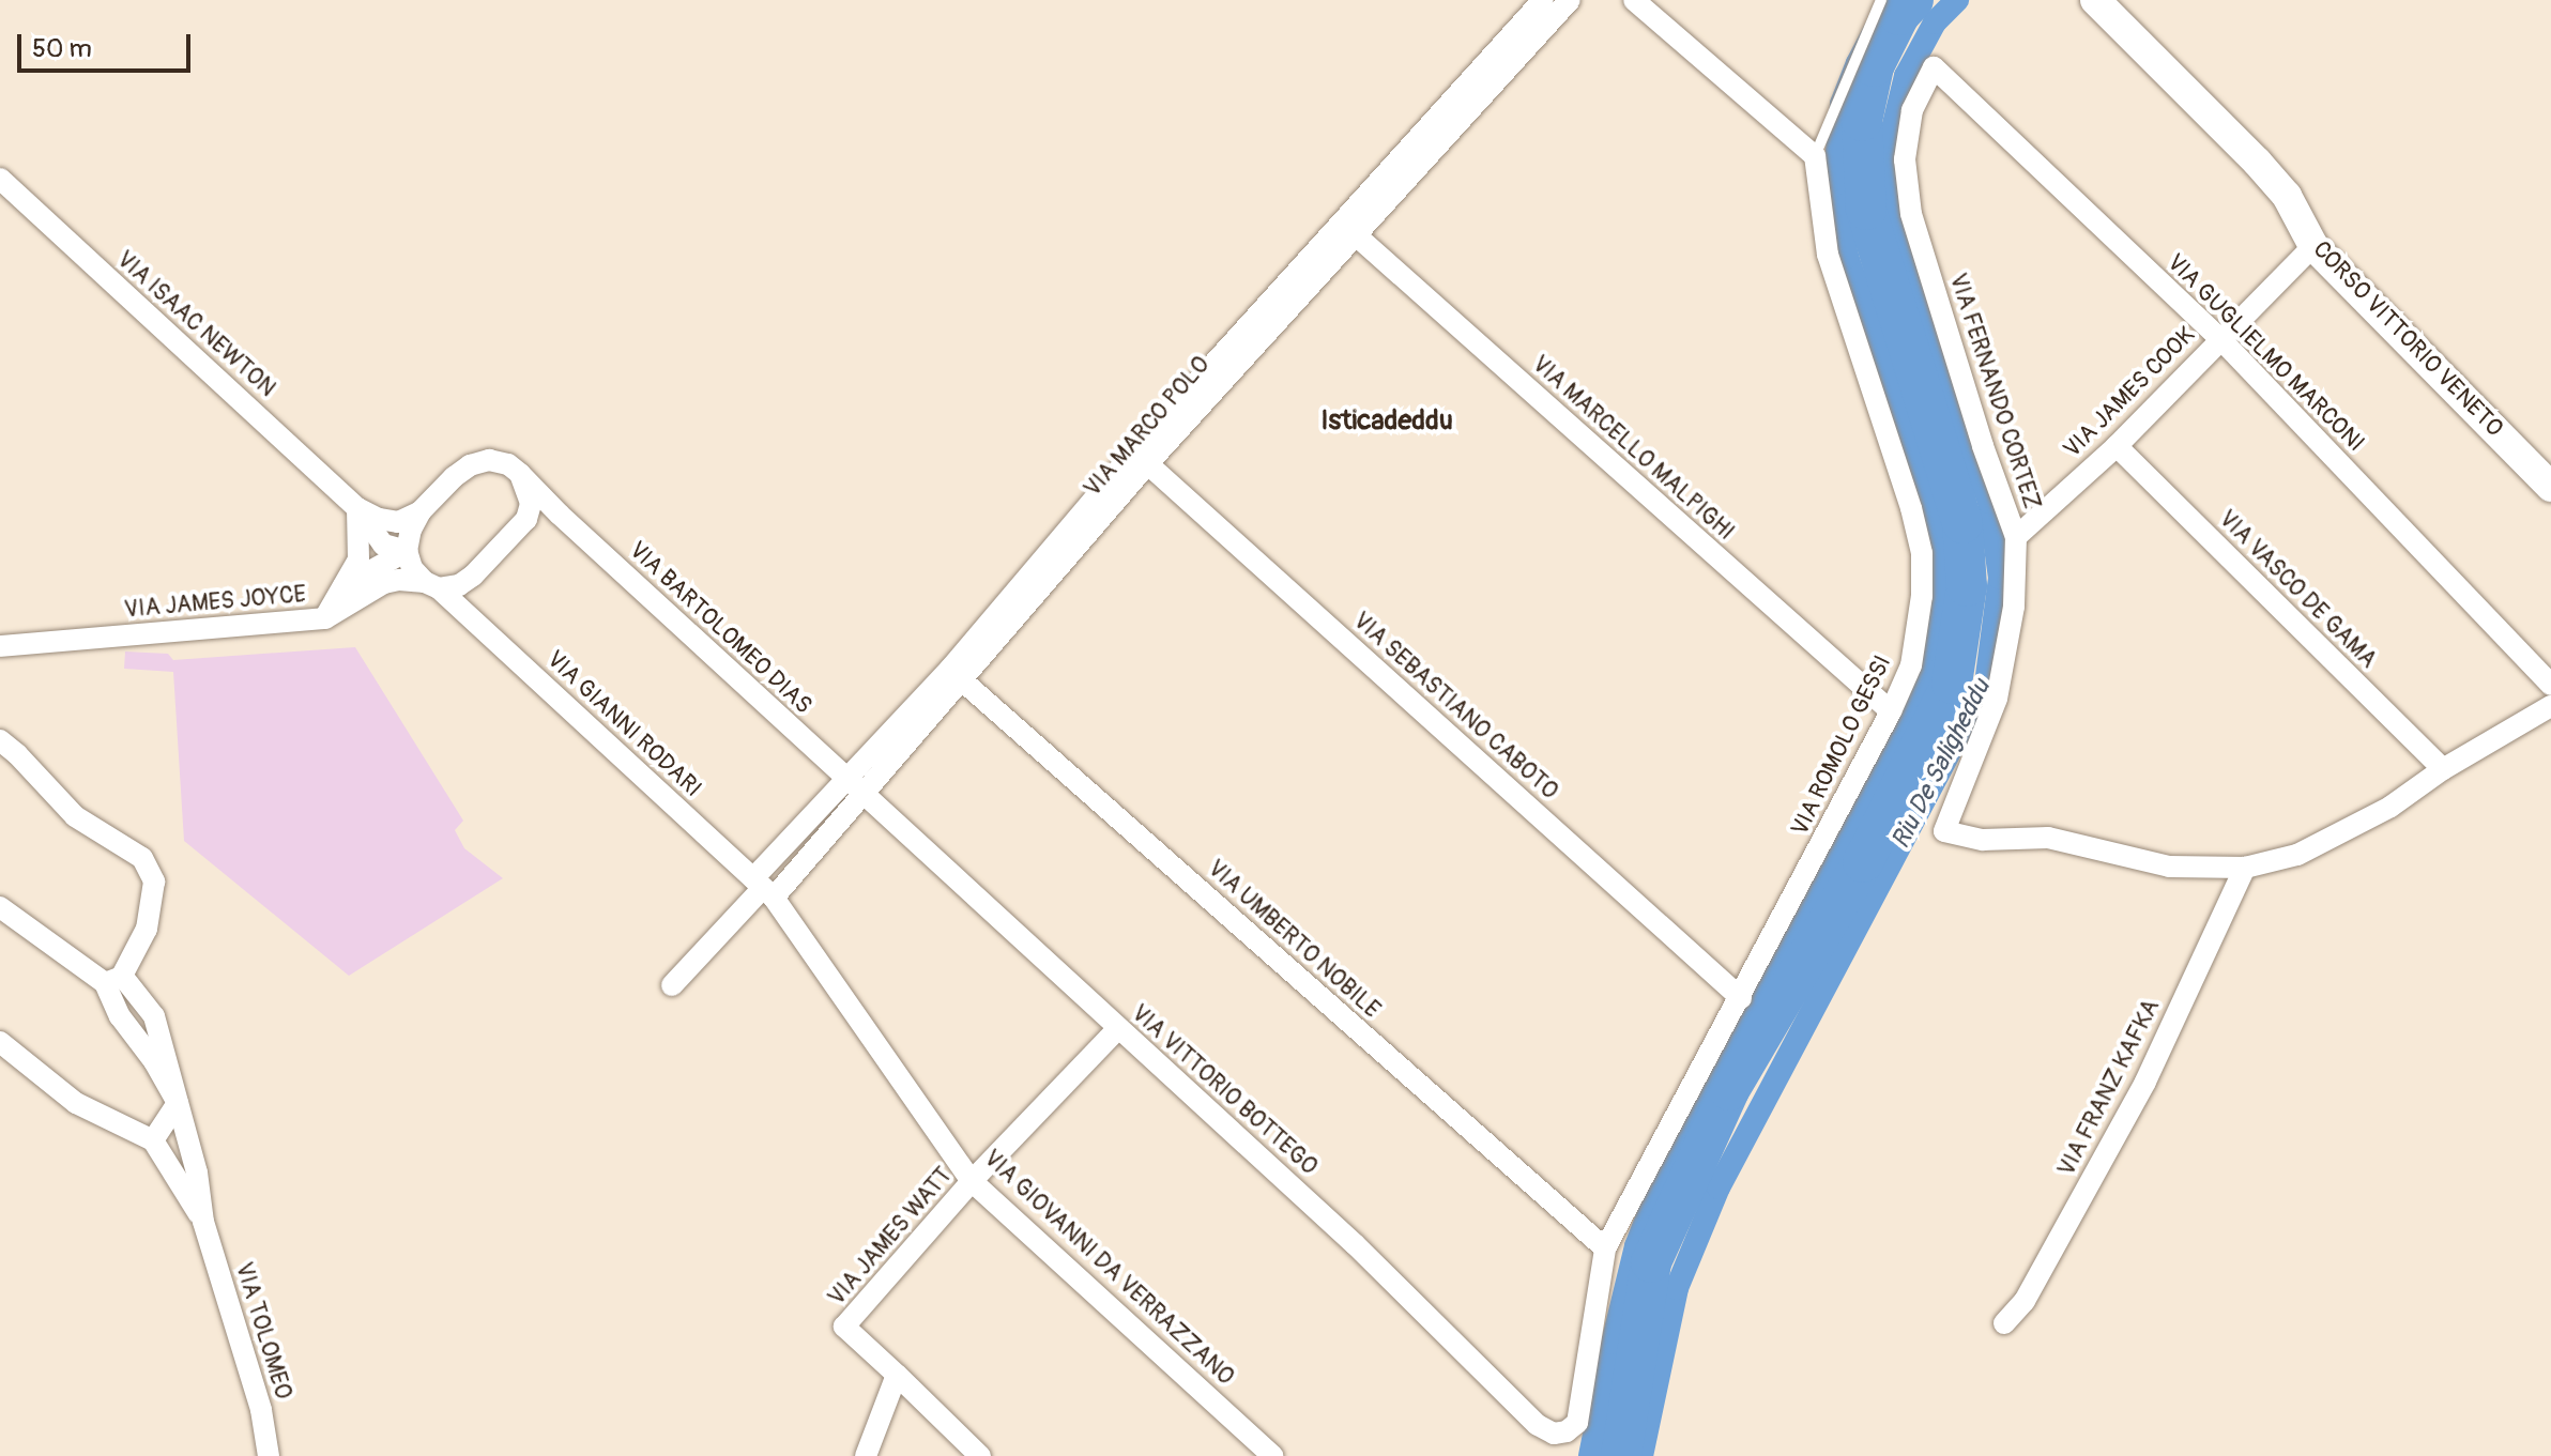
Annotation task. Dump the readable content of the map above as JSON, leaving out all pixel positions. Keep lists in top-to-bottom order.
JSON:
{
  "streets": {
    "main road": ["CORSO VITTORIO VENETO"],
    "street": [
      "VIA ISAAC NEWTON",
      "VIA GUGLIELMO MARCONI",
      "VIA FERNANDO CORTEZ",
      "VIA JAMES COOK",
      "VIA MARCO POLO",
      "VIA MARCELLO MALPIGHI",
      "VIA VASCO DE GAMA",
      "VIA JAMES JOYCE",
      "VIA BARTOLOMEO DIAS",
      "VIA SEBASTIANO CABOTO",
      "VIA GIANNI RODARI",
      "VIA ROMOLO GESSI",
      "VIA UMBERTO NOBILE",
      "VIA FRANZ KAFKA",
      "VIA VITTORIO BOTTEGO",
      "VIA JAMES WATT",
      "VIA GIOVANNI DA VERRAZZANO",
      "VIA TOLOMEO"
    ]
  },
  "crossings": [
    ["VIA ISAAC NEWTON", "VIA JAMES JOYCE"],
    ["VIA ISAAC NEWTON", "VIA BARTOLOMEO DIAS"],
    ["VIA ISAAC NEWTON", "VIA GIANNI RODARI"],
    ["CORSO VITTORIO VENETO", "VIA JAMES COOK"],
    ["VIA GUGLIELMO MARCONI", "VIA FERNANDO CORTEZ"],
    ["VIA GUGLIELMO MARCONI", "VIA JAMES COOK"],
    ["VIA FERNANDO CORTEZ", "VIA JAMES COOK"],
    ["VIA FERNANDO CORTEZ", "VIA FRANZ KAFKA"],
    ["VIA JAMES COOK", "VIA VASCO DE GAMA"],
    ["VIA MARCO POLO", "VIA MARCELLO MALPIGHI"],
    ["VIA MARCO POLO", "VIA BARTOLOMEO DIAS"],
    ["VIA MARCO POLO", "VIA SEBASTIANO CABOTO"],
    ["VIA MARCO POLO", "VIA GIANNI RODARI"],
    ["VIA MARCO POLO", "VIA UMBERTO NOBILE"],
    ["VIA MARCO POLO", "VIA VITTORIO BOTTEGO"],
    ["VIA MARCO POLO", "VIA GIOVANNI DA VERRAZZANO"],
    ["VIA MARCELLO MALPIGHI", "VIA ROMOLO GESSI"],
    ["VIA JAMES JOYCE", "VIA BARTOLOMEO DIAS"],
    ["VIA JAMES JOYCE", "VIA GIANNI RODARI"],
    ["VIA BARTOLOMEO DIAS", "VIA GIANNI RODARI"],
    ["VIA BARTOLOMEO DIAS", "VIA VITTORIO BOTTEGO"],
    ["VIA SEBASTIANO CABOTO", "VIA ROMOLO GESSI"],
    ["VIA GIANNI RODARI", "VIA GIOVANNI DA VERRAZZANO"],
    ["VIA ROMOLO GESSI", "VIA UMBERTO NOBILE"],
    ["VIA ROMOLO GESSI", "VIA VITTORIO BOTTEGO"],
    ["VIA VITTORIO BOTTEGO", "VIA JAMES WATT"],
    ["VIA JAMES WATT", "VIA GIOVANNI DA VERRAZZANO"]
  ],
  "districts": ["Isticadeddu"],
  "water": ["Riu De Saligheddu"],
  "scale_bar": "50 m"
}
